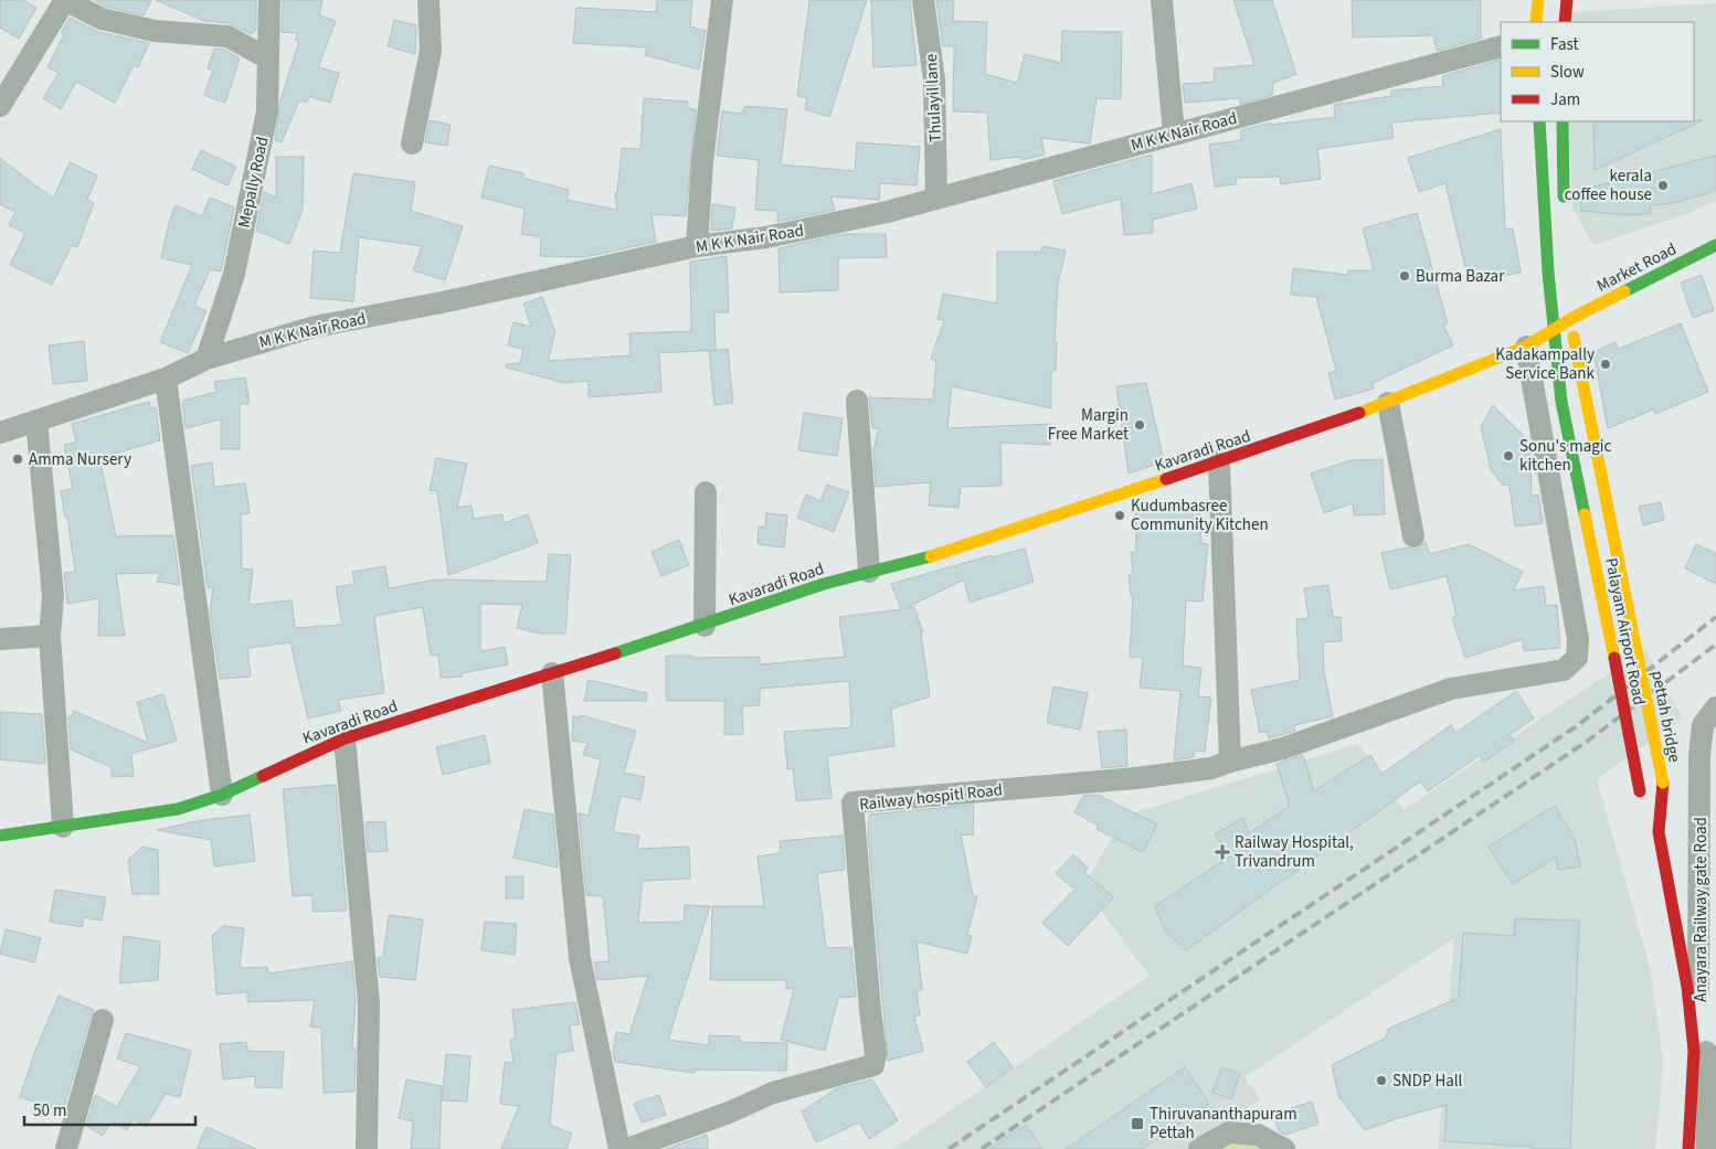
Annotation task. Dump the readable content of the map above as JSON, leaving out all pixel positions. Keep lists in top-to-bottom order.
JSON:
{
  "streets": {
    "main road": [
      "Market Road",
      "Kavaradi Road",
      "Palayam Airport Road",
      "pettah bridge"
    ],
    "street": [
      "Thulayil lane",
      "M K K Nair Road",
      "Mepally Road",
      "Railway hospitl Road",
      "Anayara Railway gate Road"
    ]
  },
  "crossings": [
    ["Thulayil lane", "M K K Nair Road"],
    ["M K K Nair Road", "Mepally Road"],
    ["Market Road", "Kavaradi Road"],
    ["Market Road", "Palayam Airport Road"],
    ["Market Road", "pettah bridge"],
    ["Kavaradi Road", "Palayam Airport Road"]
  ],
  "places": {
    "other": [
      "kerala coffee house",
      "Burma Bazar",
      "Kadakampally Service Bank",
      "Margin Free Market",
      "Sonu's magic kitchen",
      "Amma Nursery",
      "Kudumbasree Community Kitchen",
      "SNDP Hall"
    ],
    "health": ["Railway Hospital, Trivandrum"],
    "transit": ["Thiruvananthapuram Pettah"]
  },
  "legend": ["Fast", "Slow", "Jam"],
  "scale_bar": "50 m"
}
